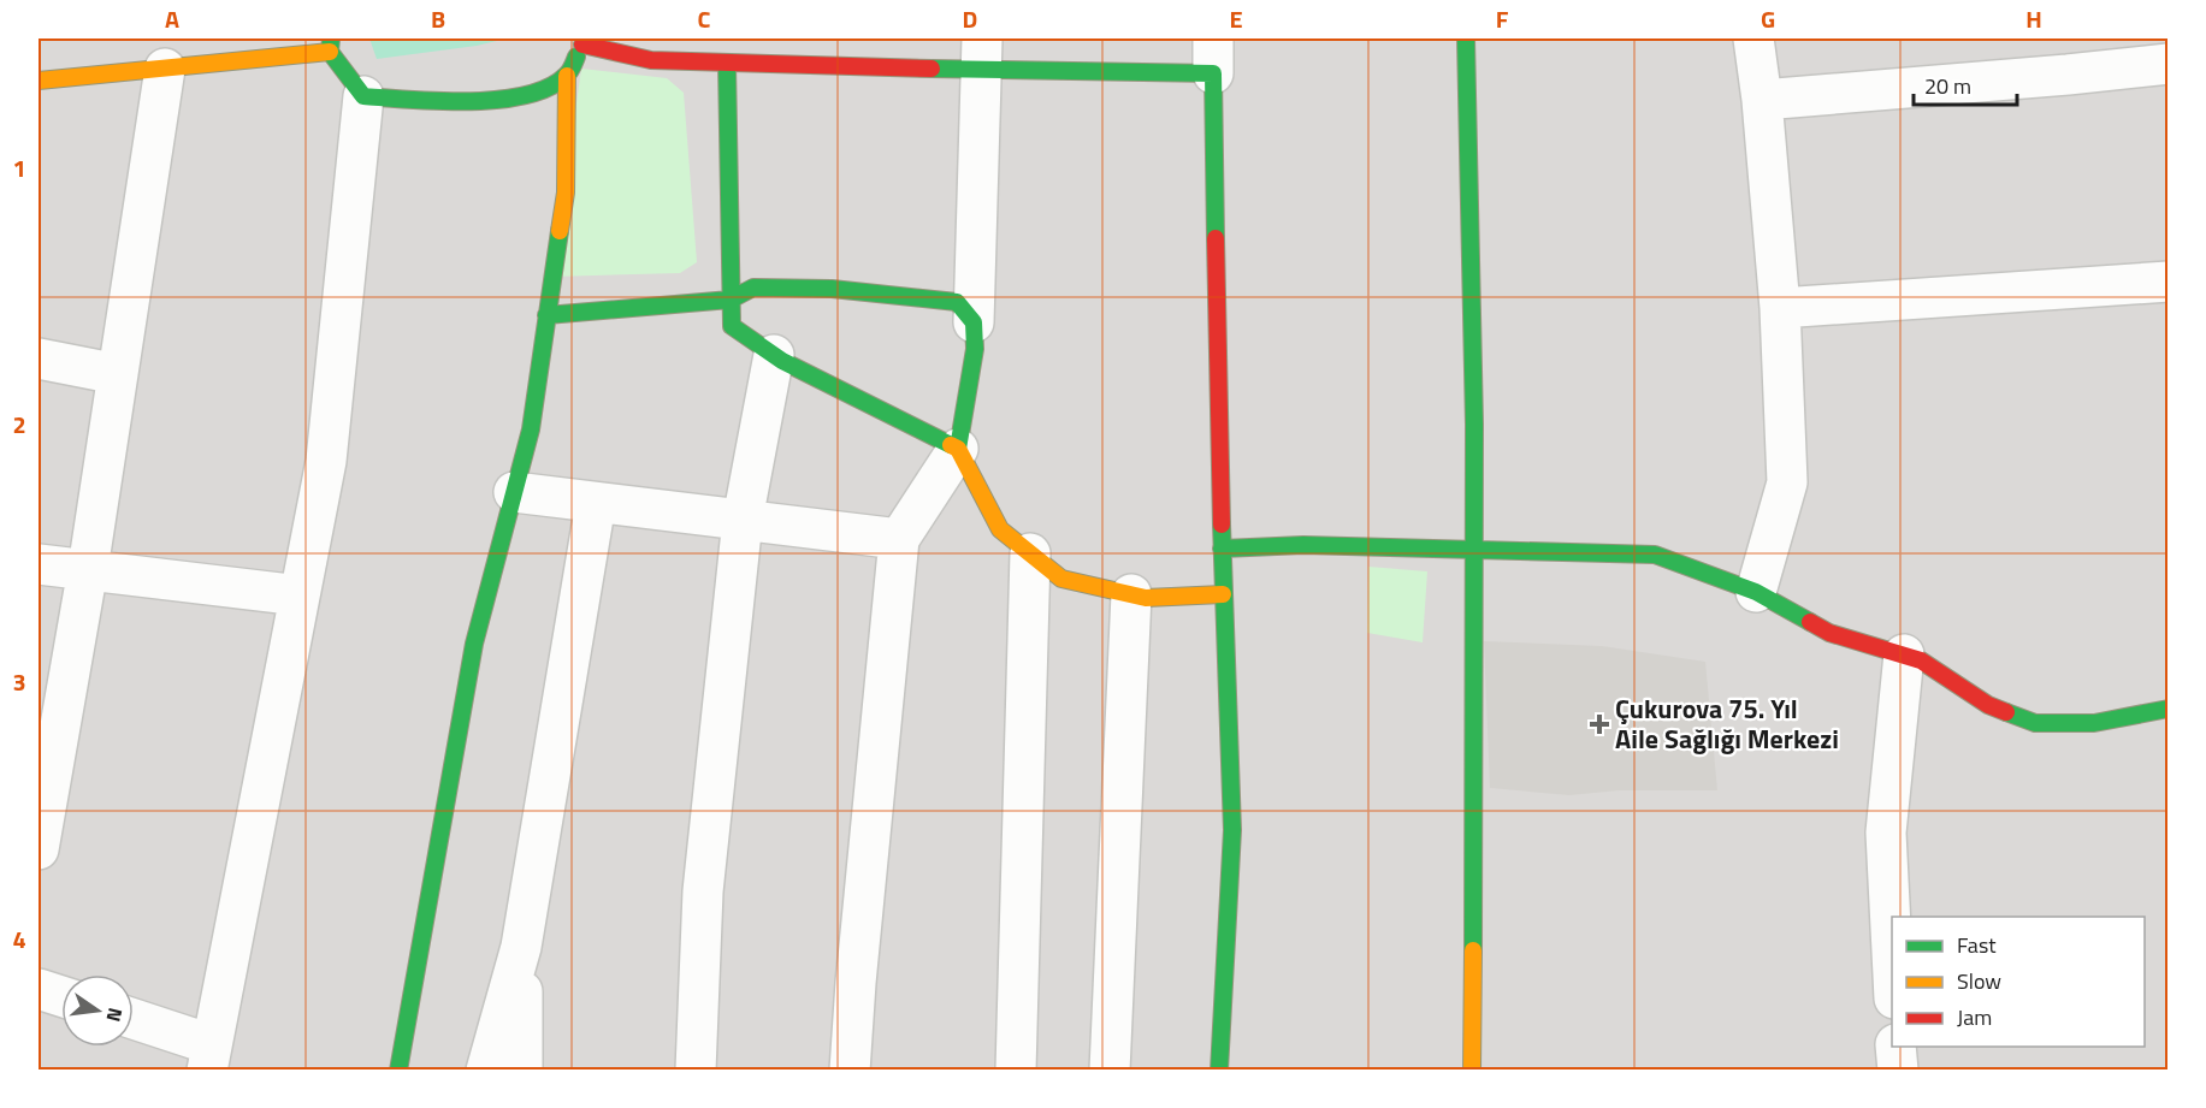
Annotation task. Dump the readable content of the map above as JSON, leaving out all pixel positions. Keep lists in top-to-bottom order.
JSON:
{
  "places": {
    "health": ["Çukurova 75. Yıl Aile Sağlığı Merkezi"]
  },
  "legend": ["Fast", "Slow", "Jam"],
  "scale_bar": "20 m",
  "north": "right",
  "grid": {
    "columns": [
      "A",
      "B",
      "C",
      "D",
      "E",
      "F",
      "G",
      "H"
    ],
    "rows": [
      "1",
      "2",
      "3",
      "4"
    ]
  }
}
